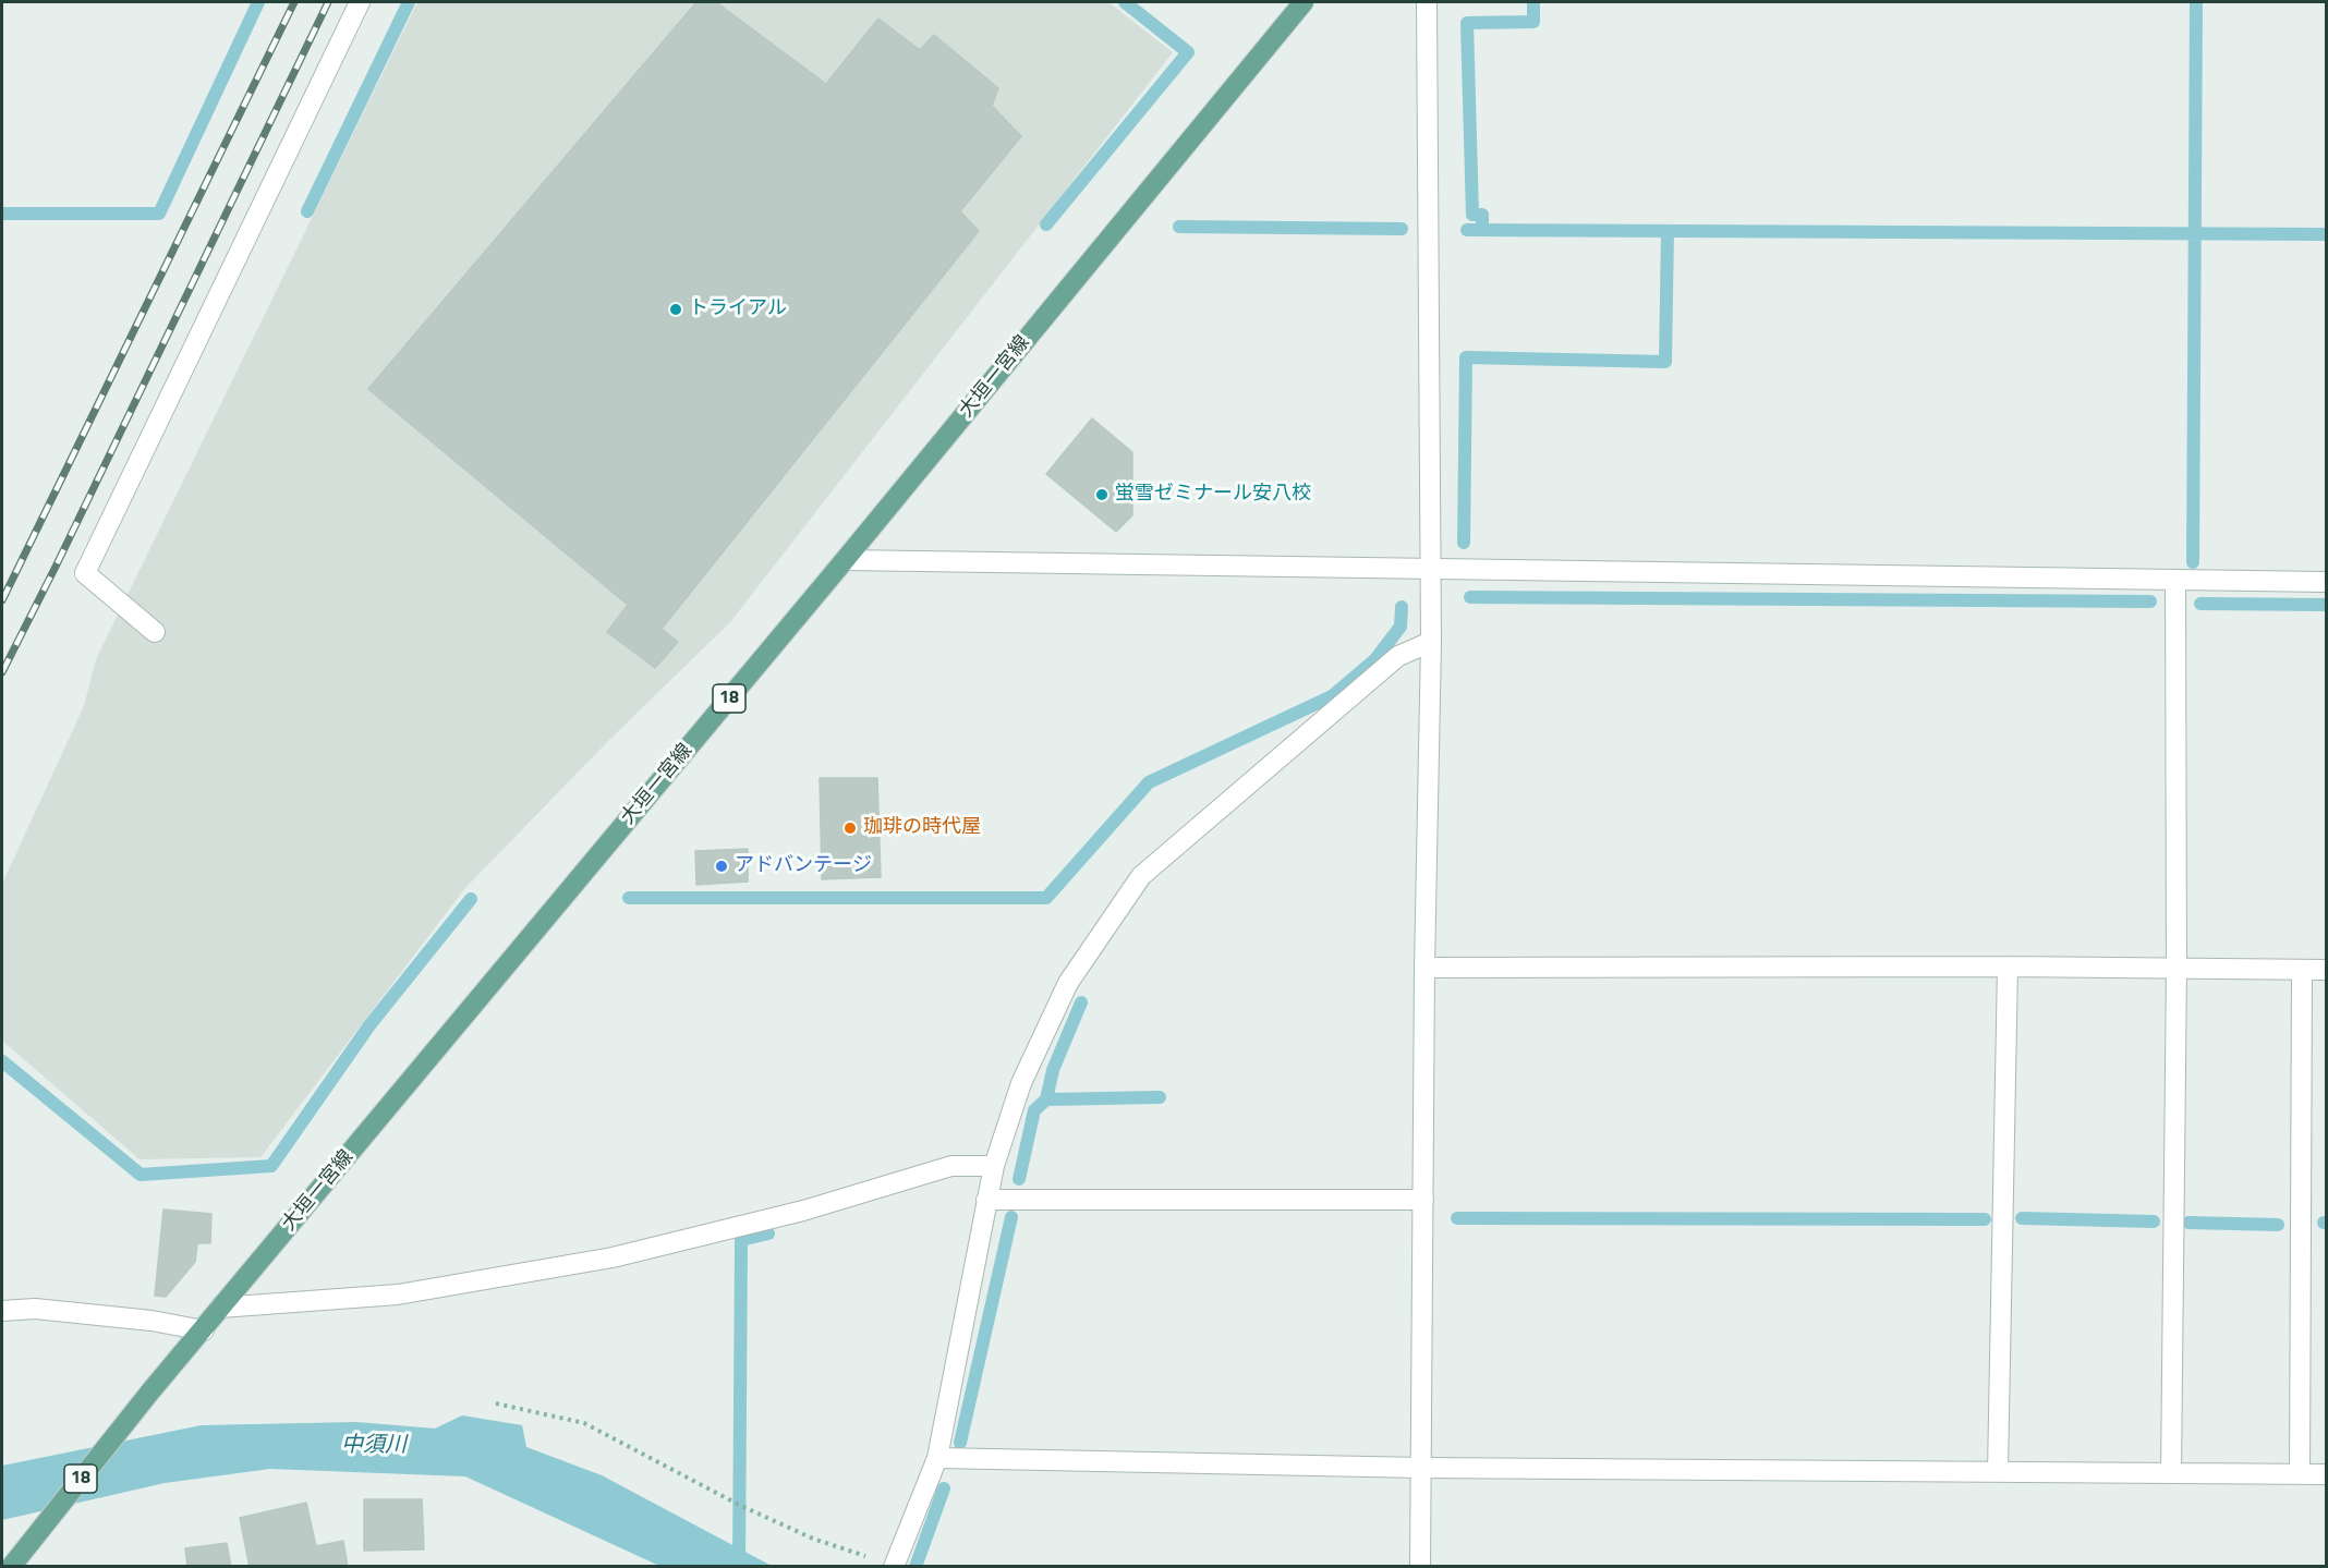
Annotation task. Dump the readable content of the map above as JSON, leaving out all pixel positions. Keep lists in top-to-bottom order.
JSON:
{
  "streets": {
    "main road": ["大垣一宮線", "18"]
  },
  "water": ["中須川"],
  "places": [
    "トライアル",
    "蛍雪ゼミナール安八校",
    "珈琲の時代屋",
    "アドバンテージ"
  ]
}
